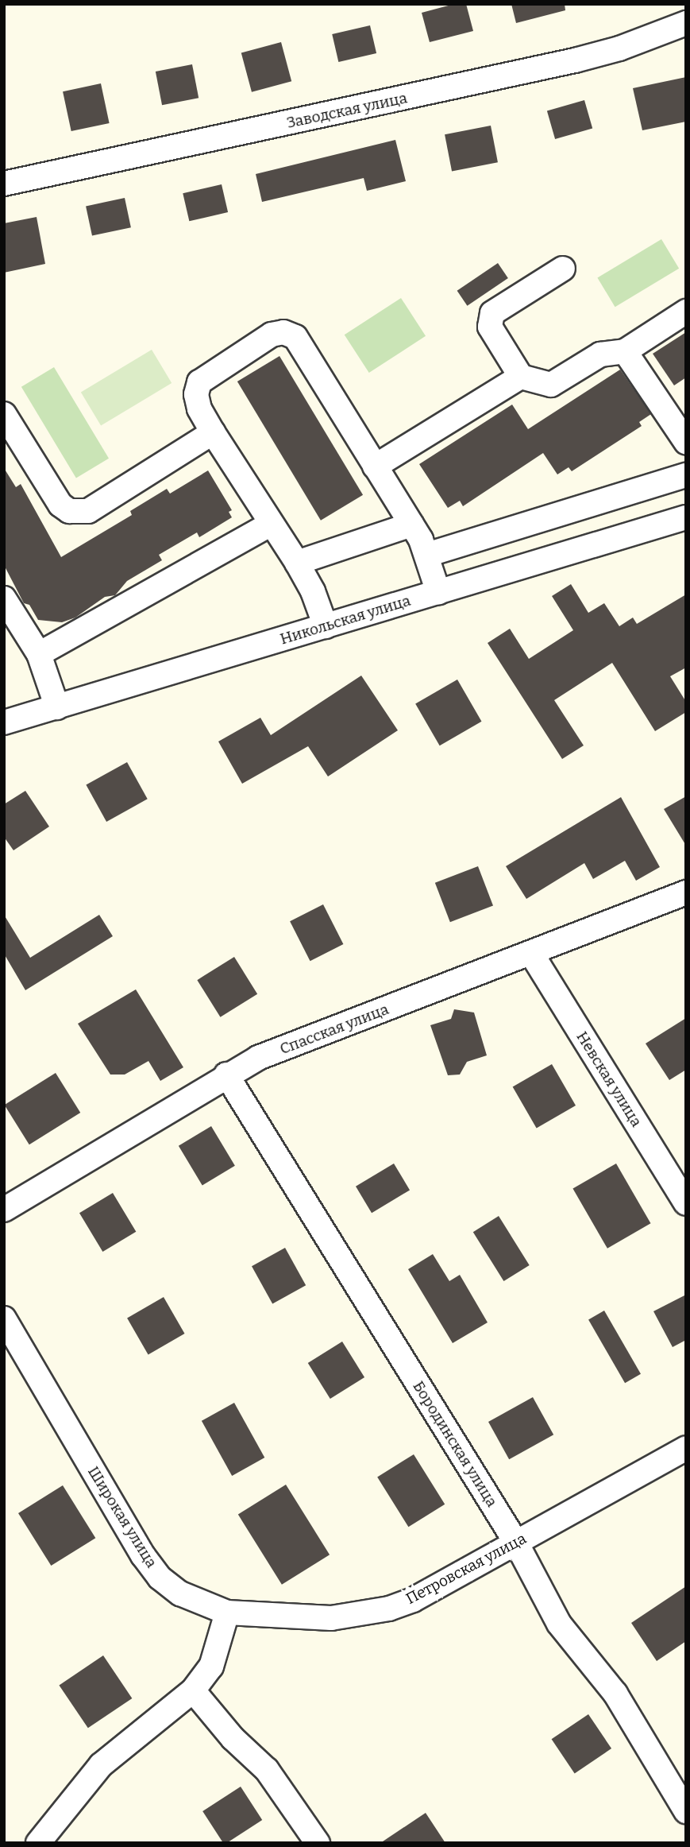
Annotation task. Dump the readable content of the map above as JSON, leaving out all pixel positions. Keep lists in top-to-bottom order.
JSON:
{
  "streets": {
    "street": [
      "Заводская улица",
      "Никольская улица",
      "Спасская улица",
      "Невская улица",
      "Бородинская улица",
      "Широкая улица",
      "Петровская улица"
    ]
  },
  "crossings": [
    ["Спасская улица", "Невская улица"],
    ["Спасская улица", "Бородинская улица"],
    ["Бородинская улица", "Петровская улица"],
    ["Широкая улица", "Петровская улица"]
  ]
}
